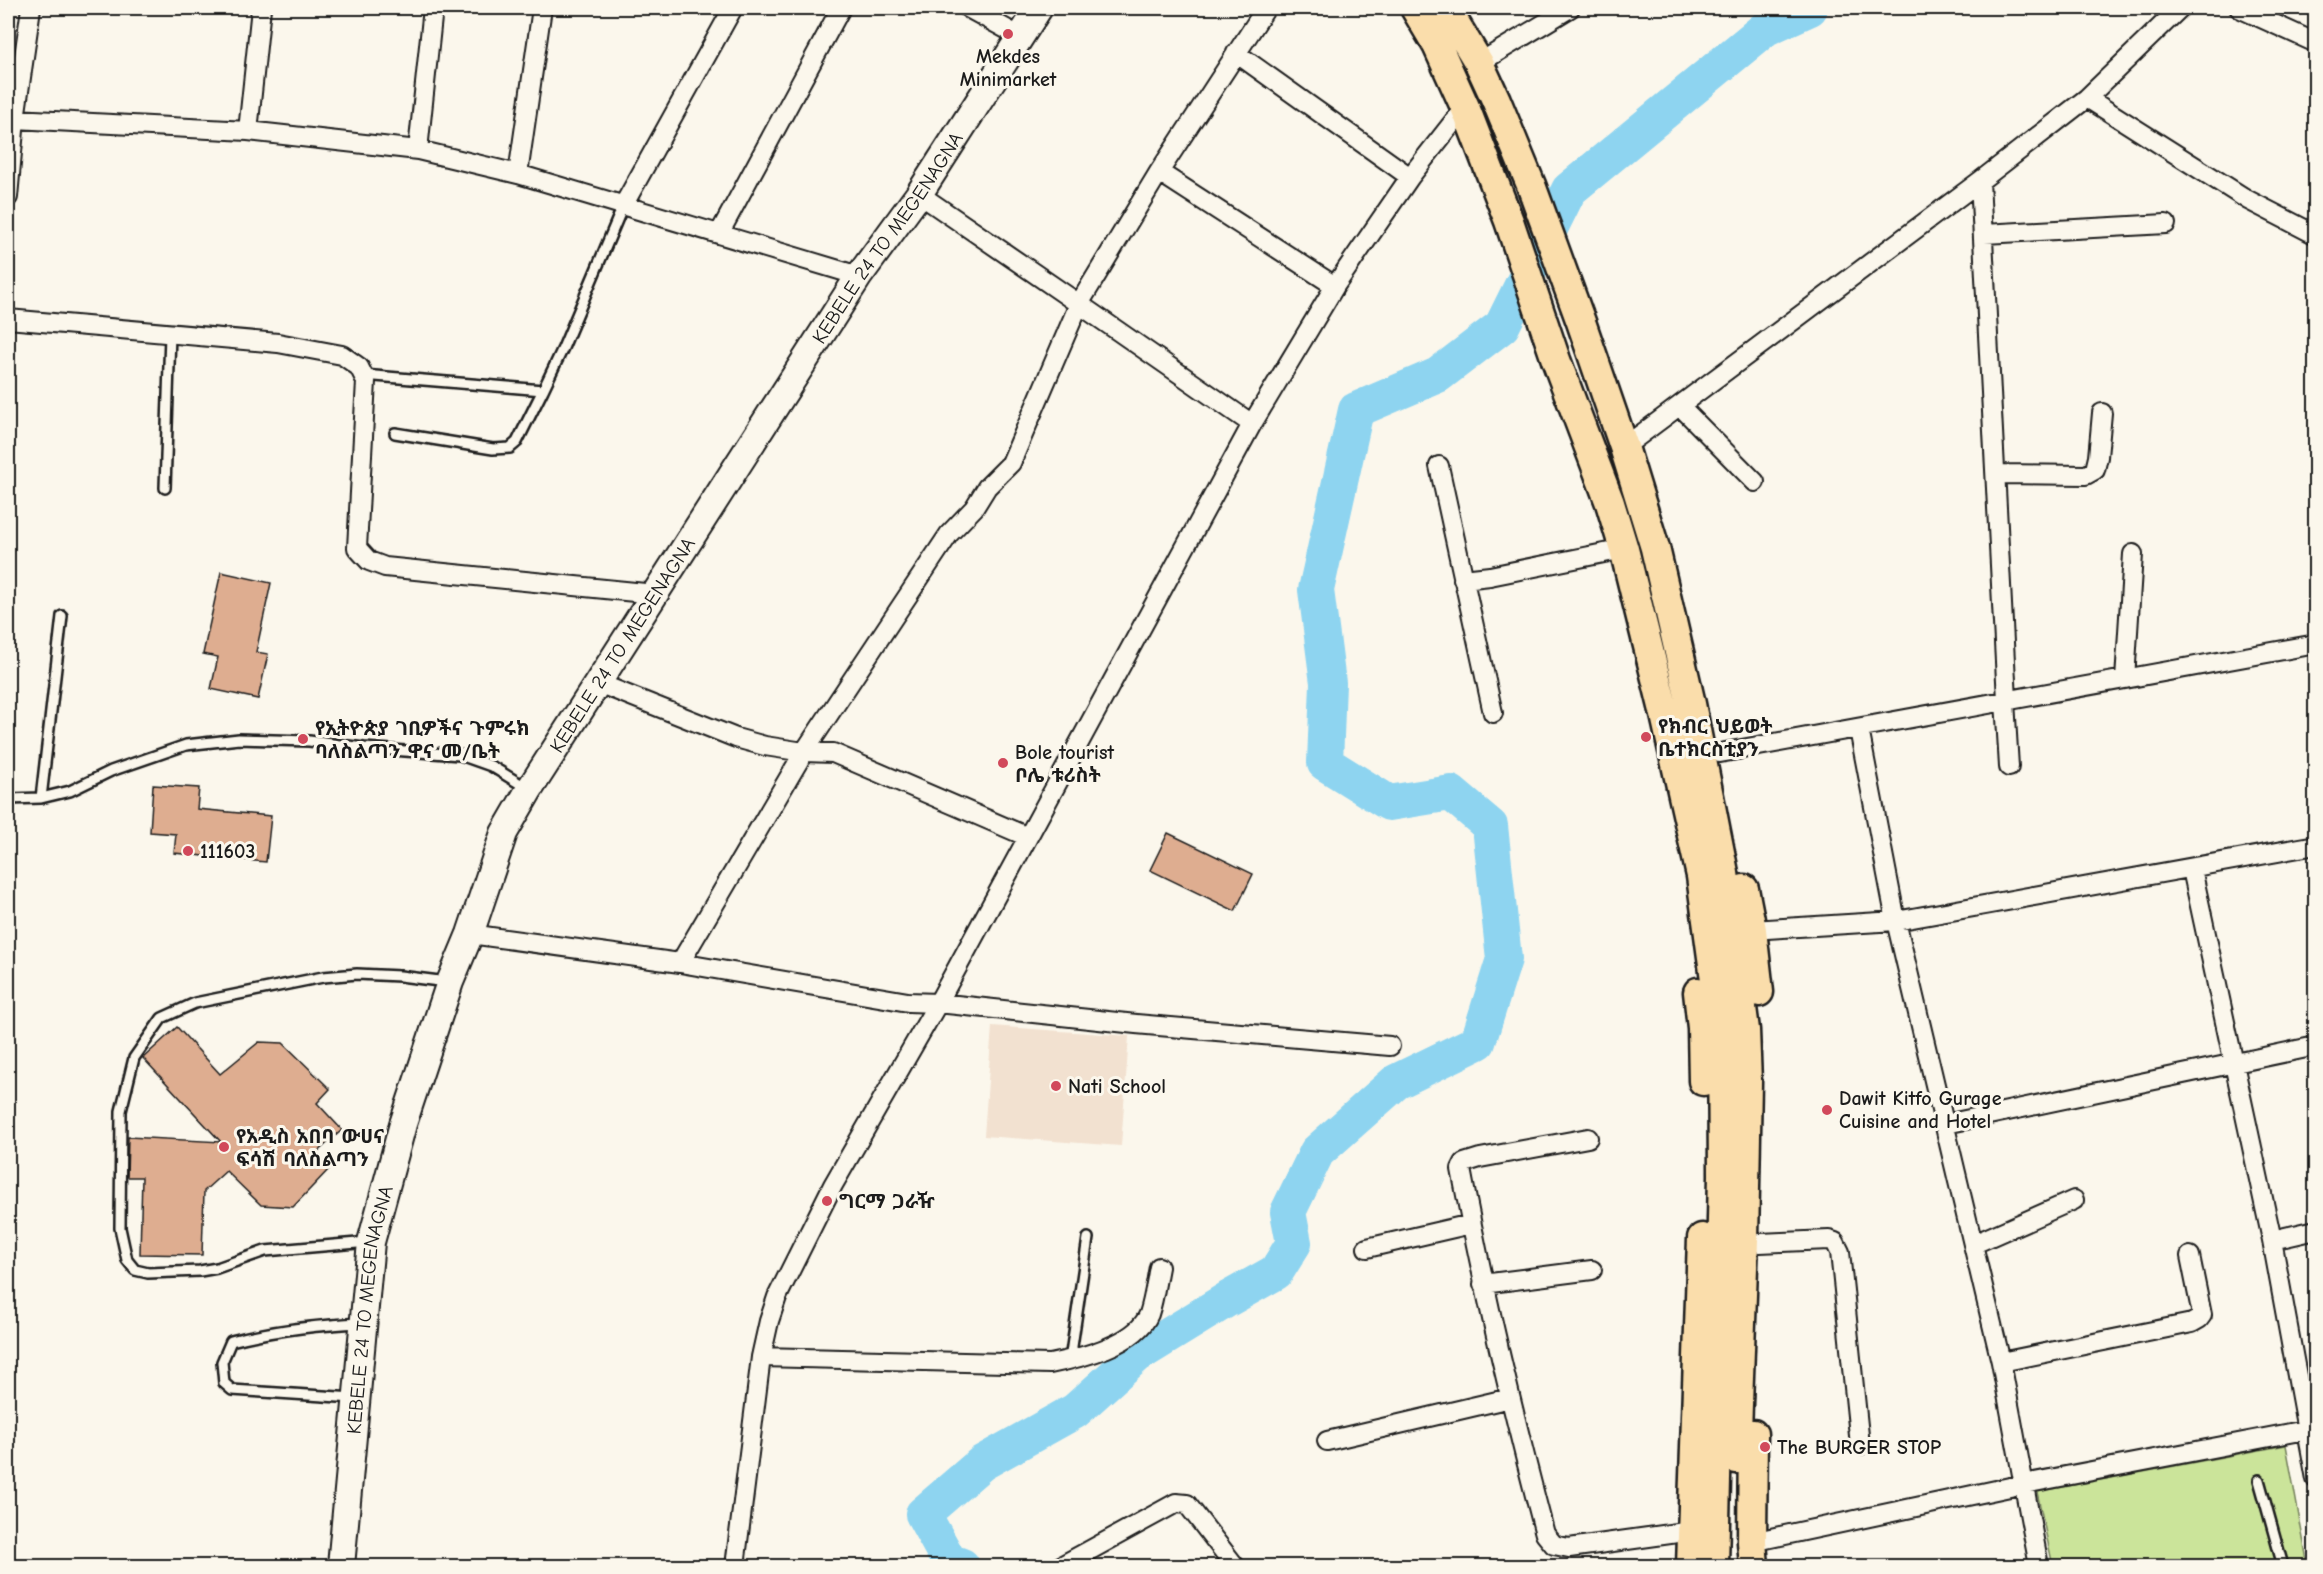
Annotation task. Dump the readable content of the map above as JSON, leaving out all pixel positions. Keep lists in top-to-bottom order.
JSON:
{
  "streets": {
    "main road": ["KEBELE 24 TO MEGENAGNA"]
  },
  "places": [
    "Mekdes Minimarket",
    "የክብር ህይወት ቤተክርስቲያን",
    "የኢትዮጵያ ገቢዎችና ጉምሩክ ባለስልጣን ዋና መ/ቤት",
    "Bole tourist ቦሌ ቱሪስት",
    "111603",
    "Nati School",
    "Dawit Kitfo Gurage Cuisine and Hotel",
    "የአዲስ አበባ ውሀና ፍሳሽ ባለስልጣን",
    "ግርማ ጋራዥ",
    "The BURGER STOP"
  ]
}
